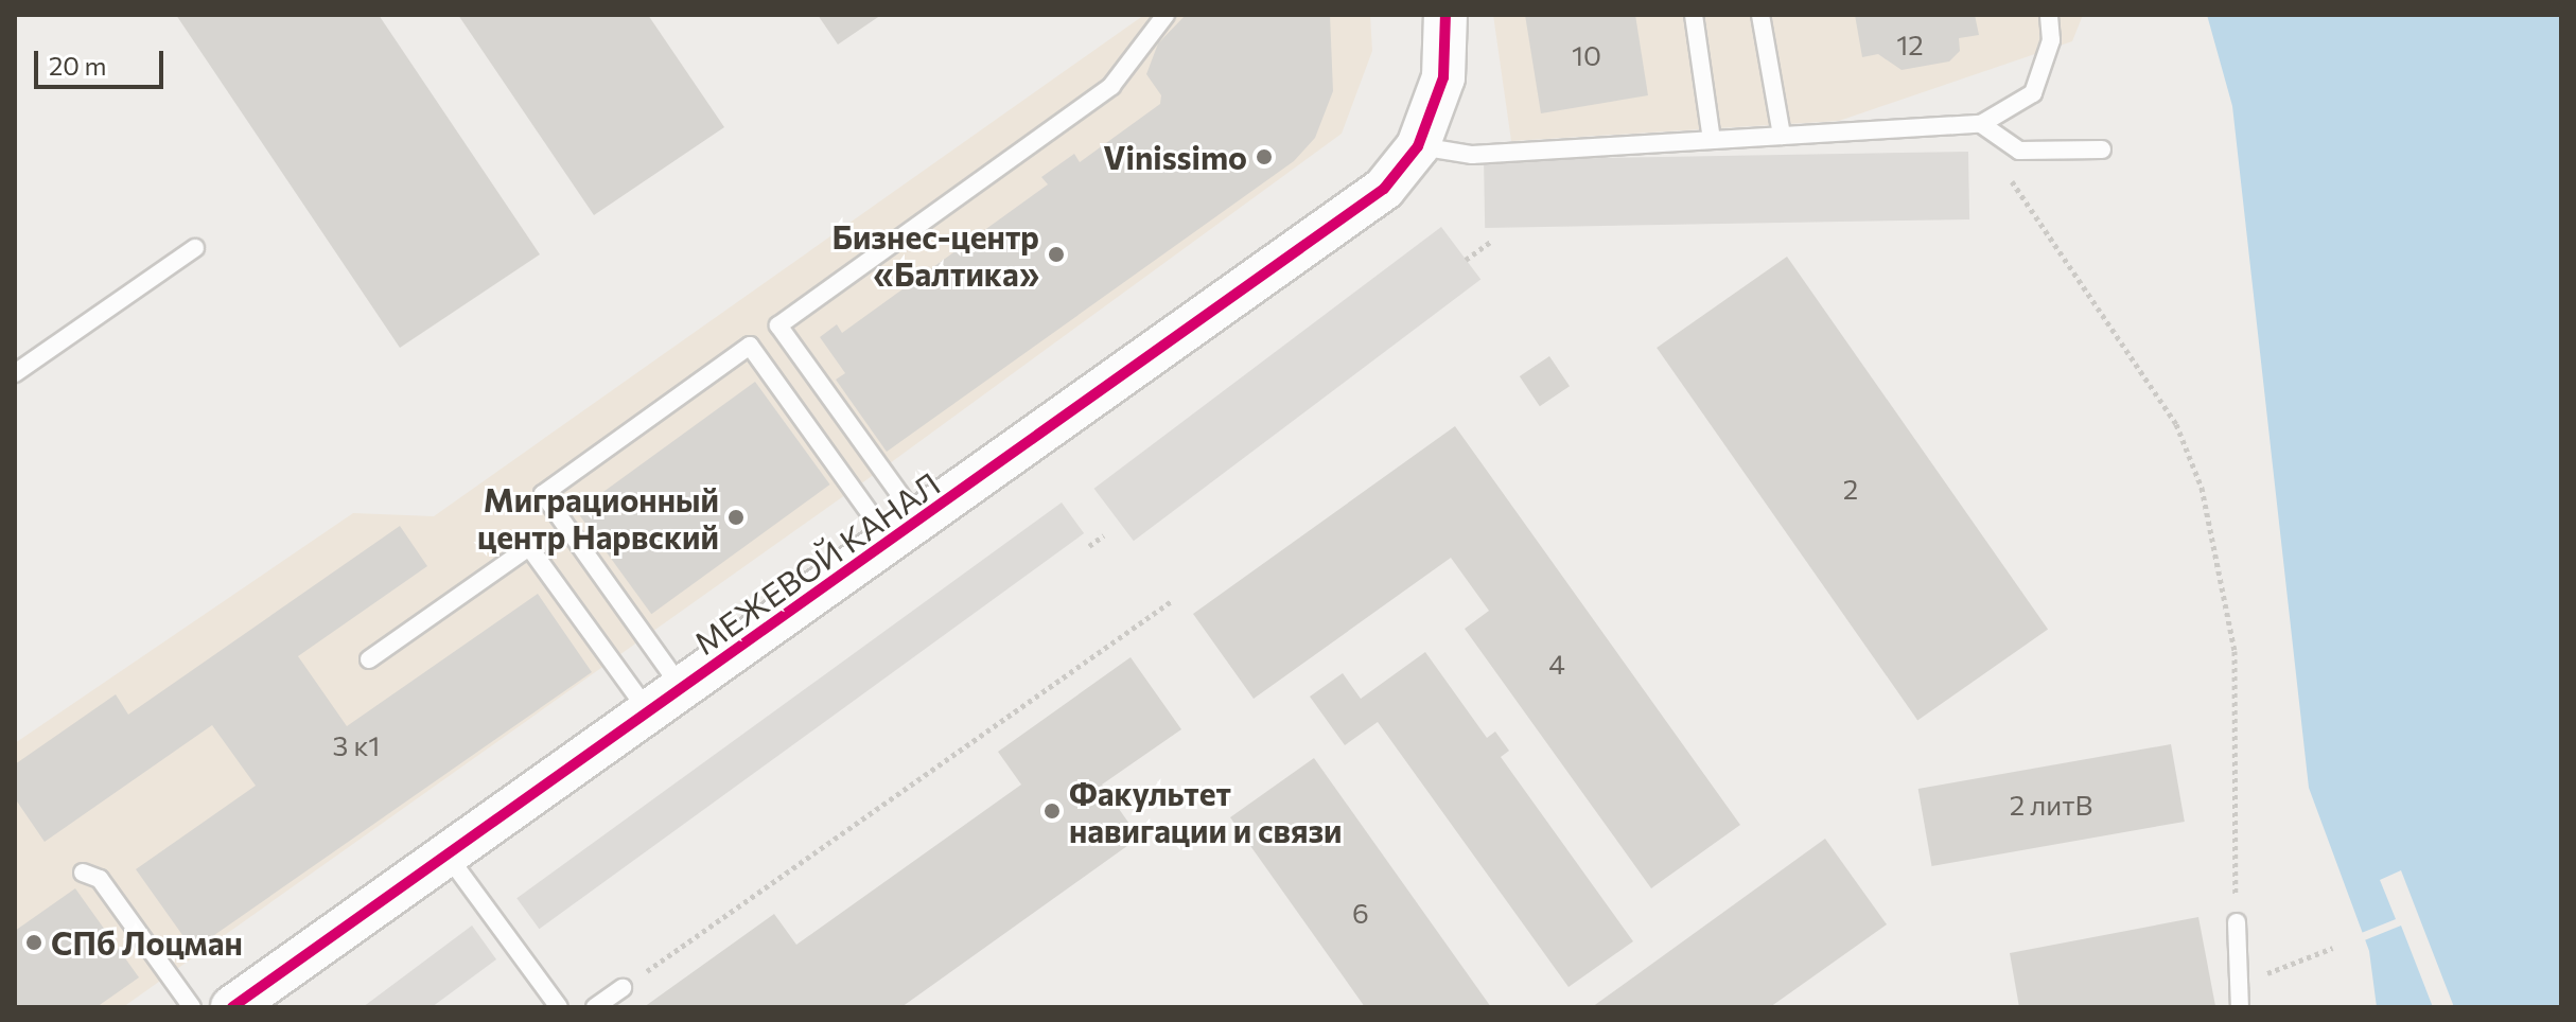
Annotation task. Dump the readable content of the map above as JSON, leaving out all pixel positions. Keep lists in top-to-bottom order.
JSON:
{
  "streets": {
    "street": ["МЕЖЕВОЙ КАНАЛ"]
  },
  "places": [
    "Vinissimo",
    "Бизнес-центр «Балтика»",
    "Миграционный центр Нарвский",
    "Факультет навигации и связи",
    "СПб Лоцман"
  ],
  "house_numbers": [
    "12",
    "10",
    "2",
    "4",
    "3 к1",
    "2 литВ",
    "6"
  ],
  "scale_bar": "20 m"
}
